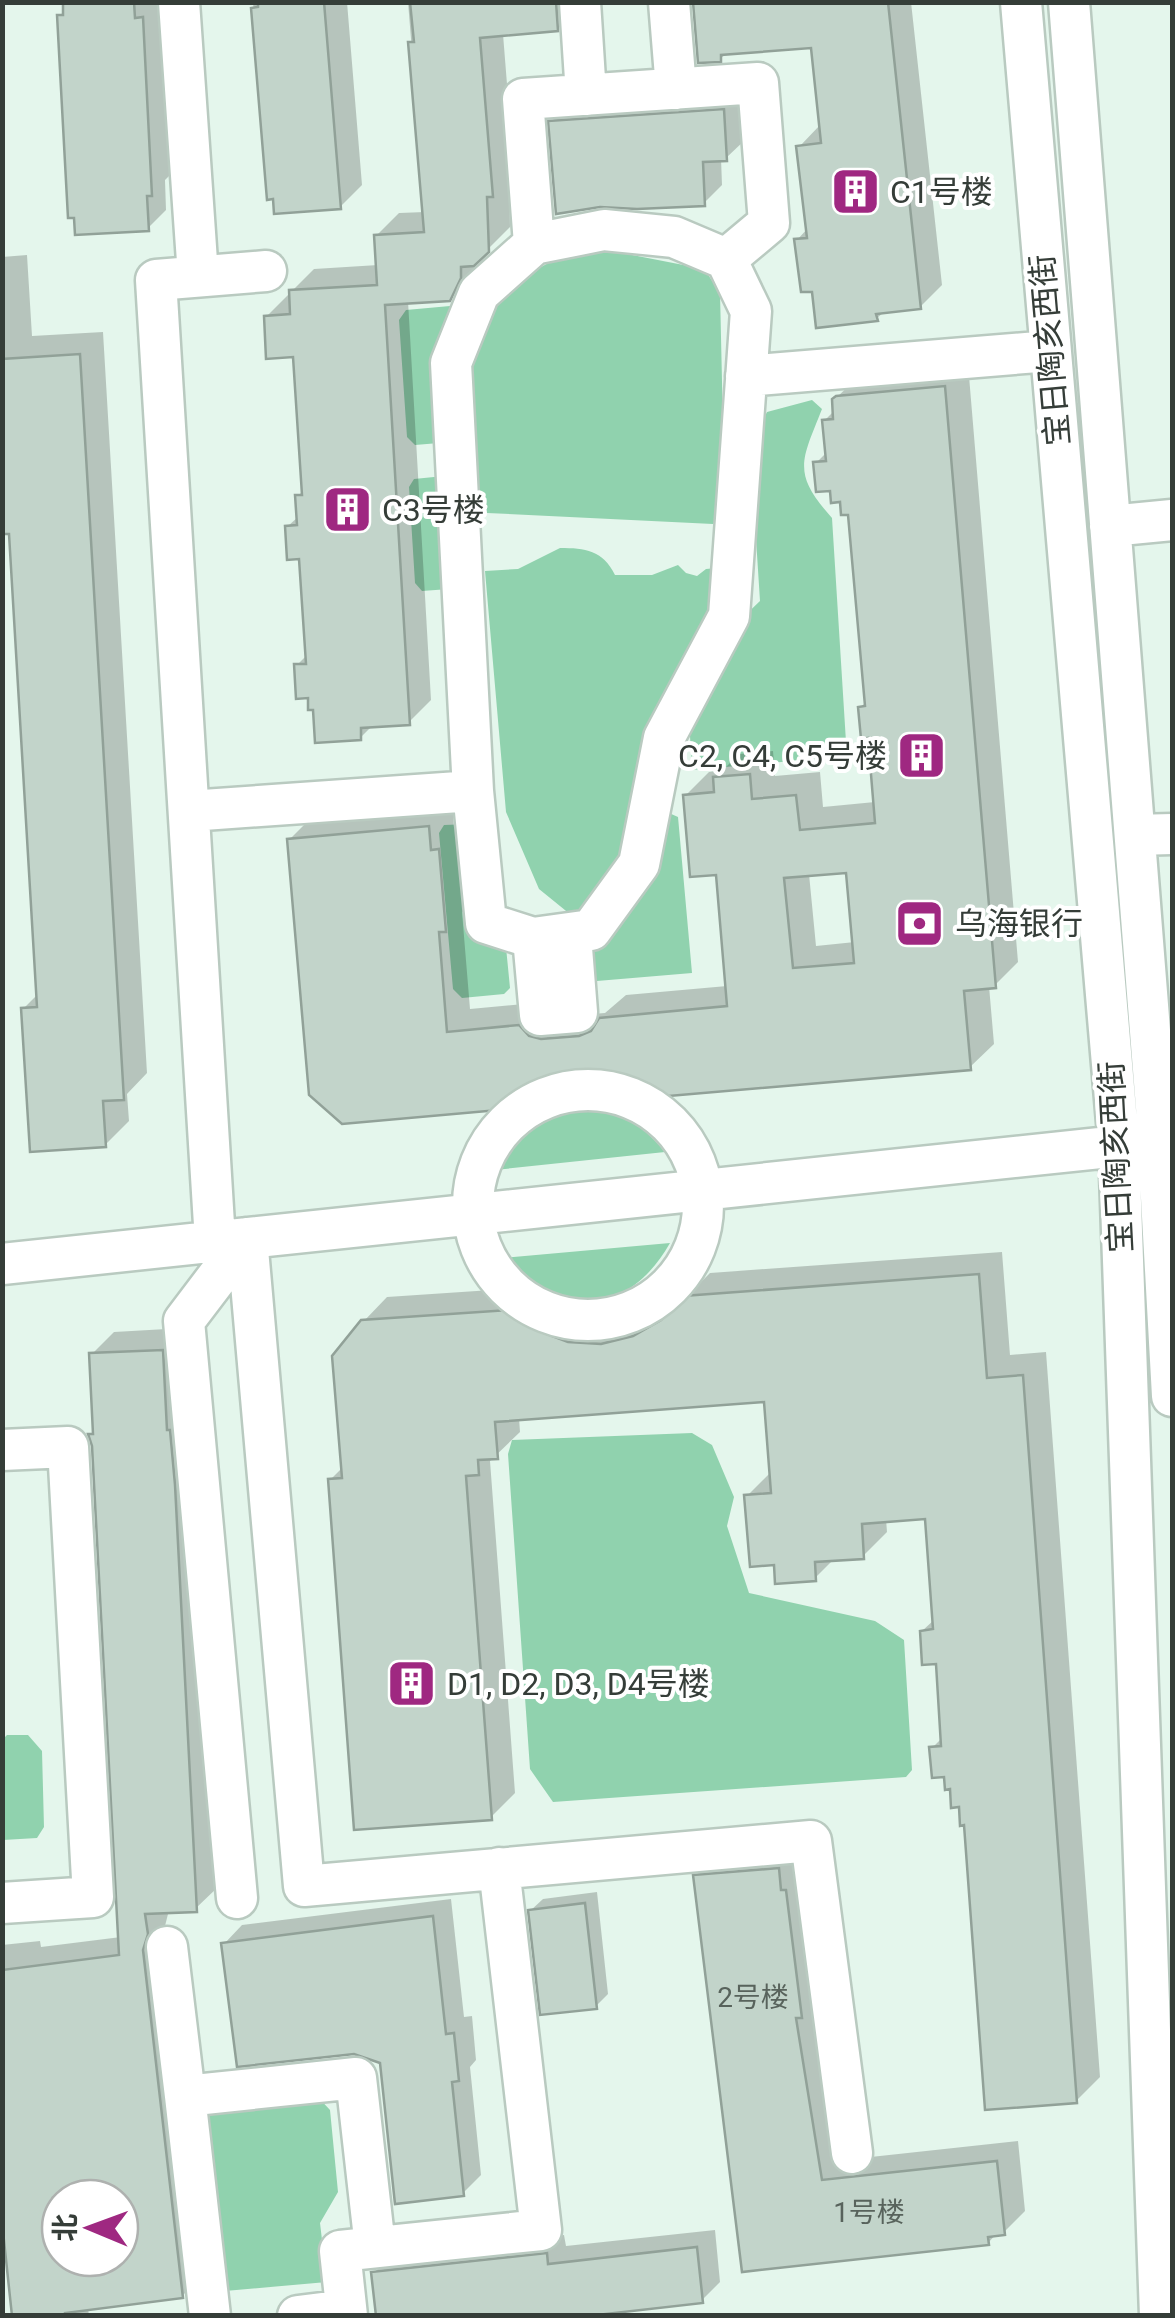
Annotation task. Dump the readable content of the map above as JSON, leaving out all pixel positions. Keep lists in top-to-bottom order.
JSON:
{
  "streets": {
    "street": ["宝日陶亥西街"]
  },
  "places": {
    "building": [
      "C1号楼",
      "C3号楼",
      "C2, C4, C5号楼",
      "D1, D2, D3, D4号楼"
    ],
    "bank": ["乌海银行"]
  },
  "house_numbers": ["2号楼", "1号楼"],
  "north": "left"
}
